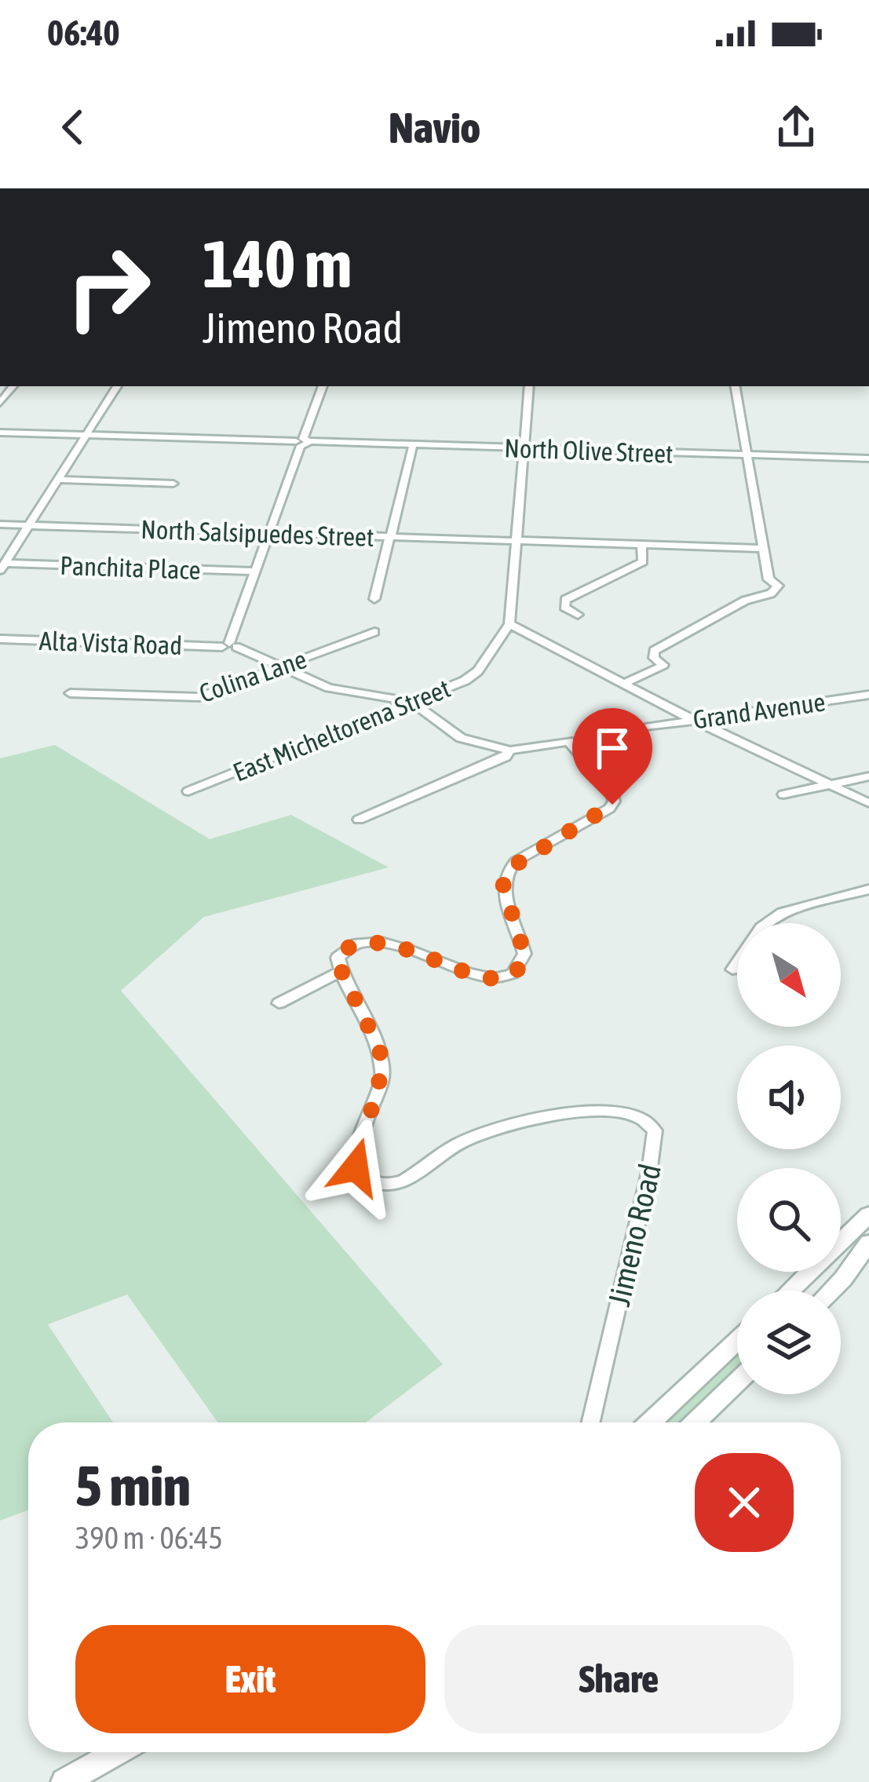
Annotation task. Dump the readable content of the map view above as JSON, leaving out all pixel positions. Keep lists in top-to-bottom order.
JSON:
{
  "streets": {
    "street": [
      "North Olive Street",
      "North Salsipuedes Street",
      "Panchita Place",
      "Alta Vista Road",
      "Colina Lane",
      "Grand Avenue",
      "East Micheltorena Street",
      "Jimeno Road"
    ]
  },
  "crossings": [
    ["North Olive Street", "East Micheltorena Street"],
    ["North Salsipuedes Street", "East Micheltorena Street"],
    ["Alta Vista Road", "Colina Lane"],
    ["Alta Vista Road", "East Micheltorena Street"]
  ],
  "north": "bottom right",
  "page": {
    "status": "06:40",
    "header": "Navio",
    "turn": ["140 m", "Jimeno Road"],
    "heading": ["5 min", "390 m · 06:45"],
    "buttons": ["Exit", "Share"]
  }
}
